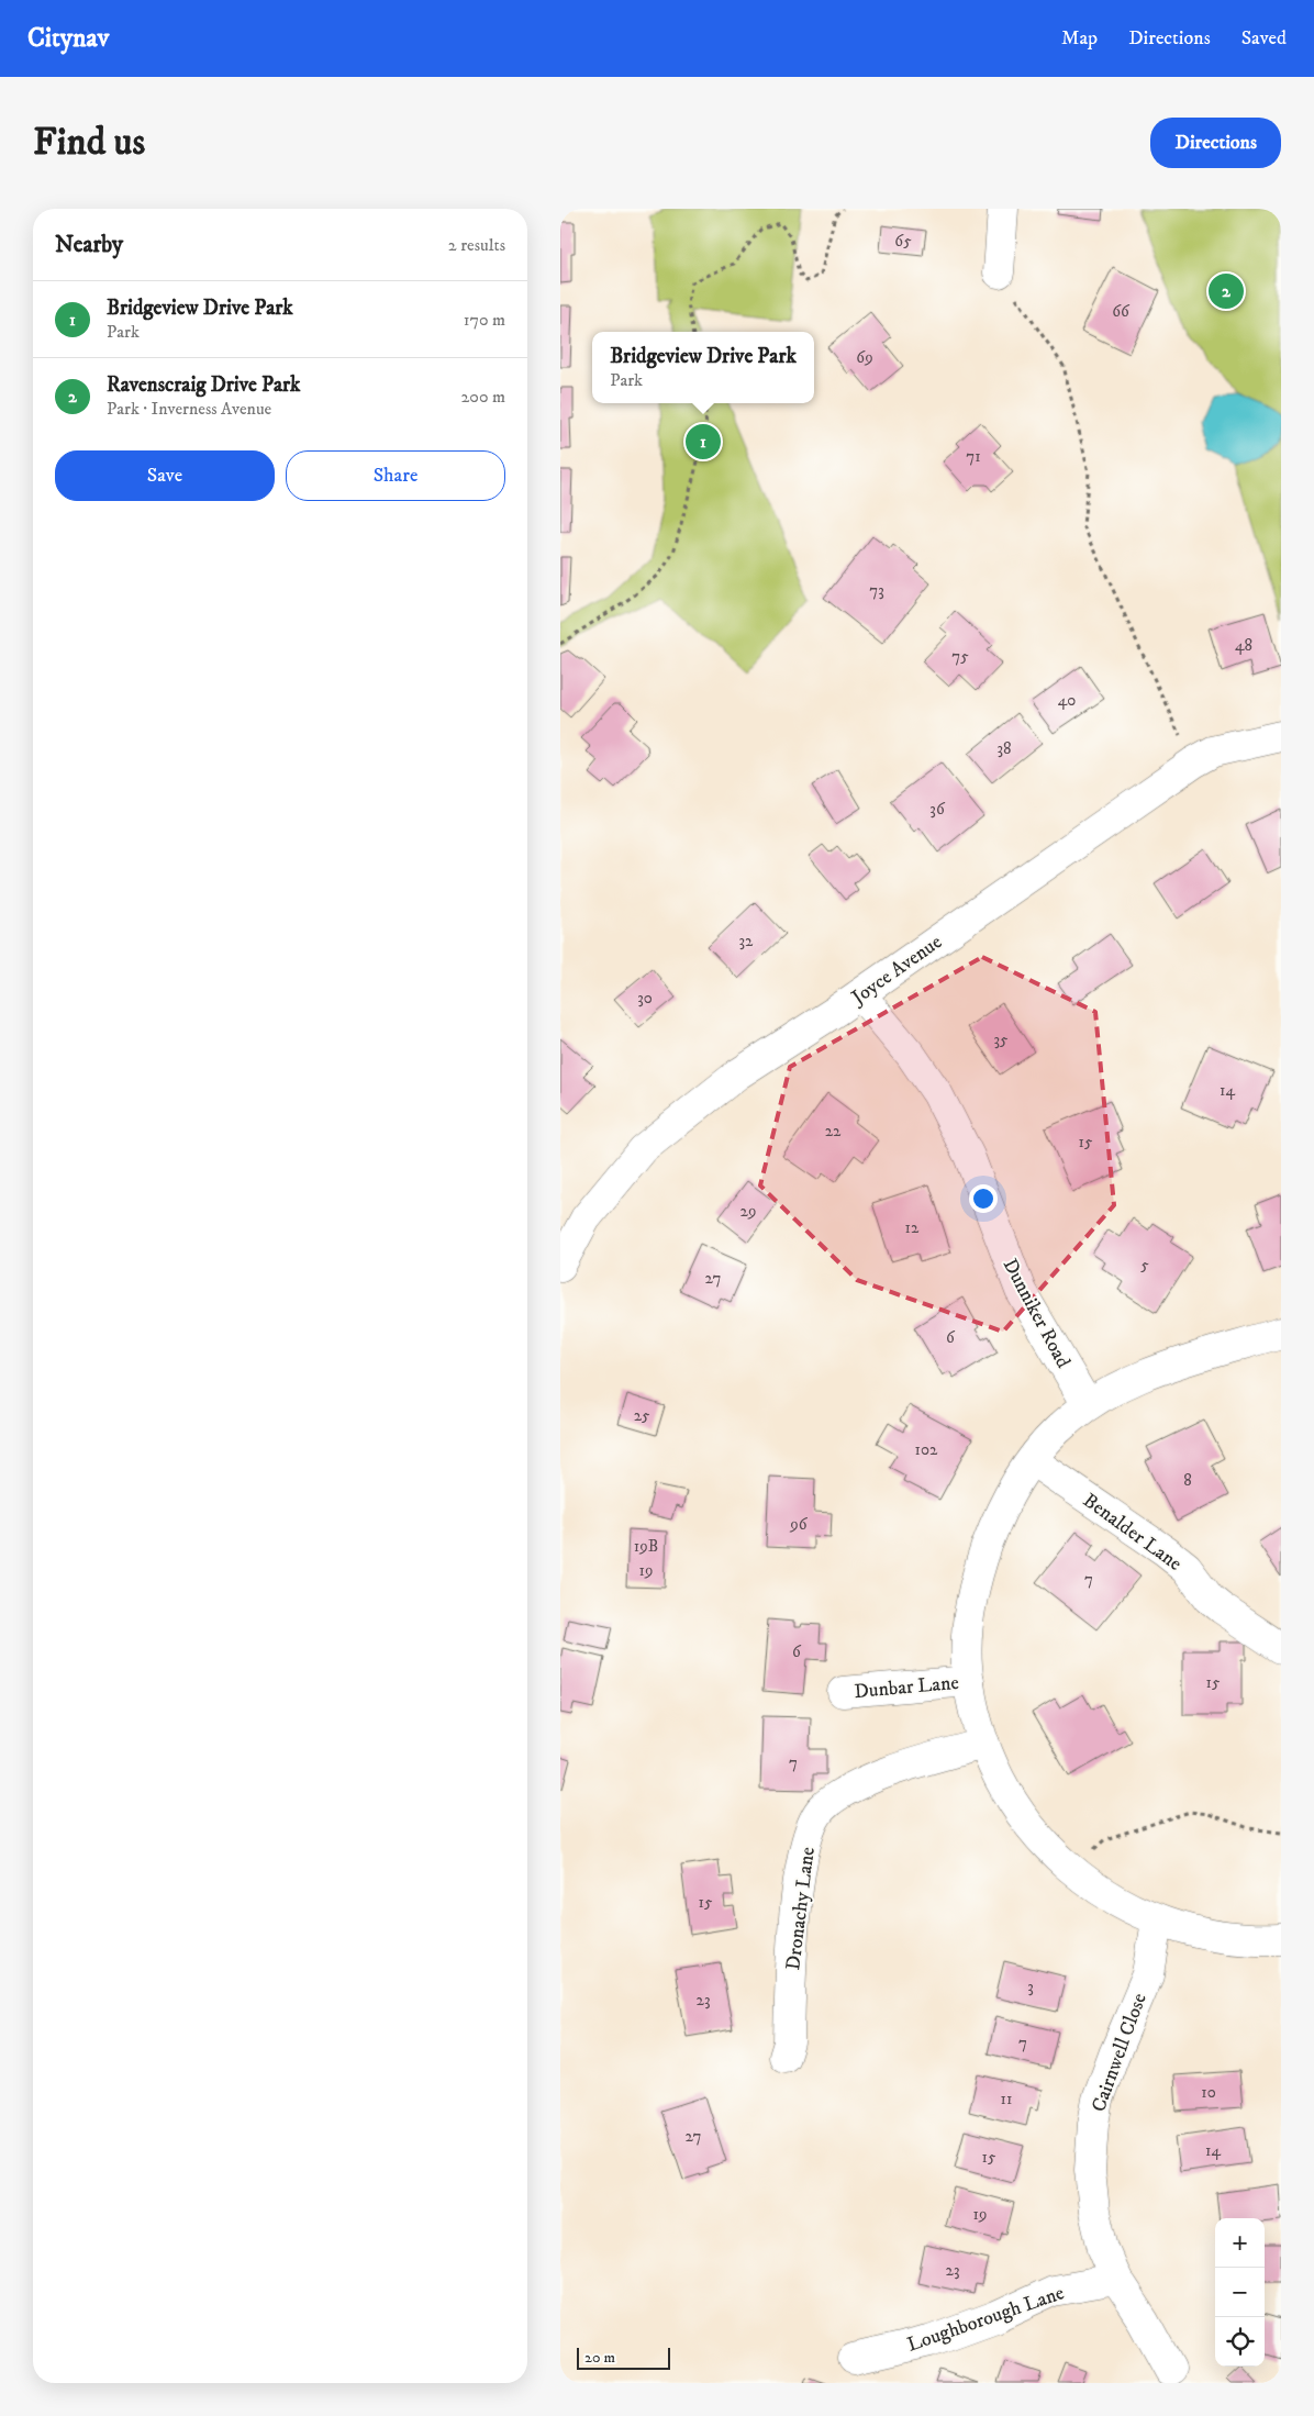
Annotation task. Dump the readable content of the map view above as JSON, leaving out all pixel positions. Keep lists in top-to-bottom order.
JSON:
{
  "streets": {
    "street": [
      "Joyce Avenue",
      "Dunniker Road",
      "Benalder Lane",
      "Dunbar Lane",
      "Dronachy Lane",
      "Cairnwell Close",
      "Loughborough Lane"
    ]
  },
  "crossings": [
    ["Joyce Avenue", "Dunniker Road"],
    ["Cairnwell Close", "Loughborough Lane"]
  ],
  "house_numbers": [
    "65",
    "66",
    "69",
    "71",
    "73",
    "48",
    "75",
    "40",
    "38",
    "36",
    "32",
    "30",
    "35",
    "14",
    "22",
    "15",
    "29",
    "12",
    "5",
    "27",
    "6",
    "25",
    "102",
    "8",
    "96",
    "19B",
    "19",
    "7",
    "6",
    "15",
    "7",
    "15",
    "3",
    "23",
    "7",
    "10",
    "11",
    "27",
    "14",
    "15",
    "19",
    "23"
  ],
  "scale_bar": "20 m",
  "page": {
    "header": "Citynav",
    "nav": ["Map", "Directions", "Saved"],
    "buttons": [
      "Directions",
      ["Save", "Share"]
    ],
    "title": "Find us",
    "heading": ["Nearby", "2 results"],
    "pins": ["2", "1"],
    "list": [
      {
        "mark": "1",
        "name": "Bridgeview Drive Park",
        "note": "Park",
        "value": "170 m"
      },
      {
        "mark": "2",
        "name": "Ravenscraig Drive Park",
        "note": "Park · Inverness Avenue",
        "value": "200 m"
      }
    ],
    "popup": ["Bridgeview Drive Park", "Park"],
    "map_buttons": ["+", "−"],
    "scale": "20 m"
  }
}
